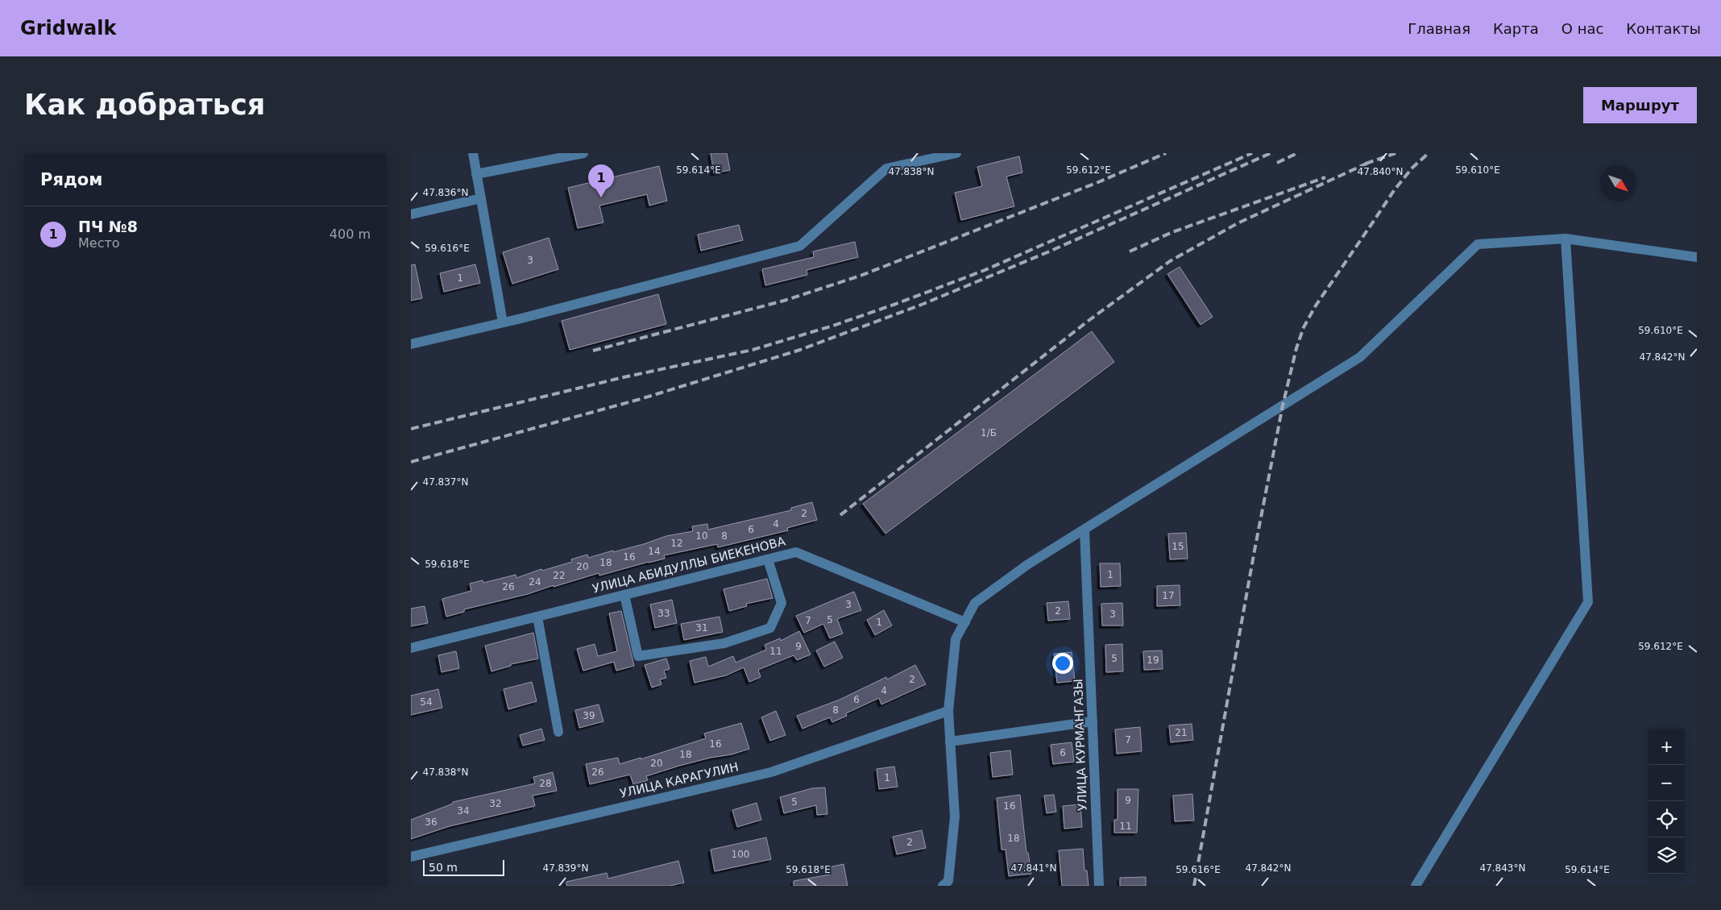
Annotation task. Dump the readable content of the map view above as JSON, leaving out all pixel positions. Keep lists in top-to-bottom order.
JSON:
{
  "streets": {
    "street": ["УЛИЦА АБИДУЛЛЫ БИЕКЕНОВА", "УЛИЦА КУРМАНГАЗЫ", "УЛИЦА КАРАГУЛИН"]
  },
  "house_numbers": [
    "3",
    "1",
    "1/Б",
    "2",
    "4",
    "6",
    "10",
    "8",
    "12",
    "15",
    "14",
    "16",
    "18",
    "20",
    "1",
    "22",
    "24",
    "26",
    "17",
    "3",
    "2",
    "33",
    "3",
    "5",
    "7",
    "1",
    "31",
    "9",
    "11",
    "5",
    "19",
    "2",
    "4",
    "6",
    "54",
    "8",
    "39",
    "21",
    "7",
    "16",
    "6",
    "18",
    "20",
    "26",
    "1",
    "28",
    "9",
    "5",
    "32",
    "16",
    "34",
    "36",
    "11",
    "18",
    "2",
    "100"
  ],
  "scale_bar": "50 m",
  "north": "bottom right",
  "page": {
    "header": "Gridwalk",
    "nav": [
      "Главная",
      "Карта",
      "О нас",
      "Контакты"
    ],
    "buttons": "Маршрут",
    "title": "Как добраться",
    "heading": "Рядом",
    "pins": "1",
    "list": [
      {
        "mark": "1",
        "name": "ПЧ №8",
        "note": "Место",
        "value": "400 m"
      }
    ],
    "map_buttons": ["+", "−"],
    "scale": "50 m"
  },
  "coordinates": [
    "59.612°E",
    "59.614°E",
    "59.610°E",
    "47.838°N",
    "47.840°N",
    "47.836°N",
    "59.616°E",
    "47.842°N",
    "47.837°N",
    "59.618°E",
    "47.839°N",
    "47.841°N",
    "47.843°N"
  ]
}
